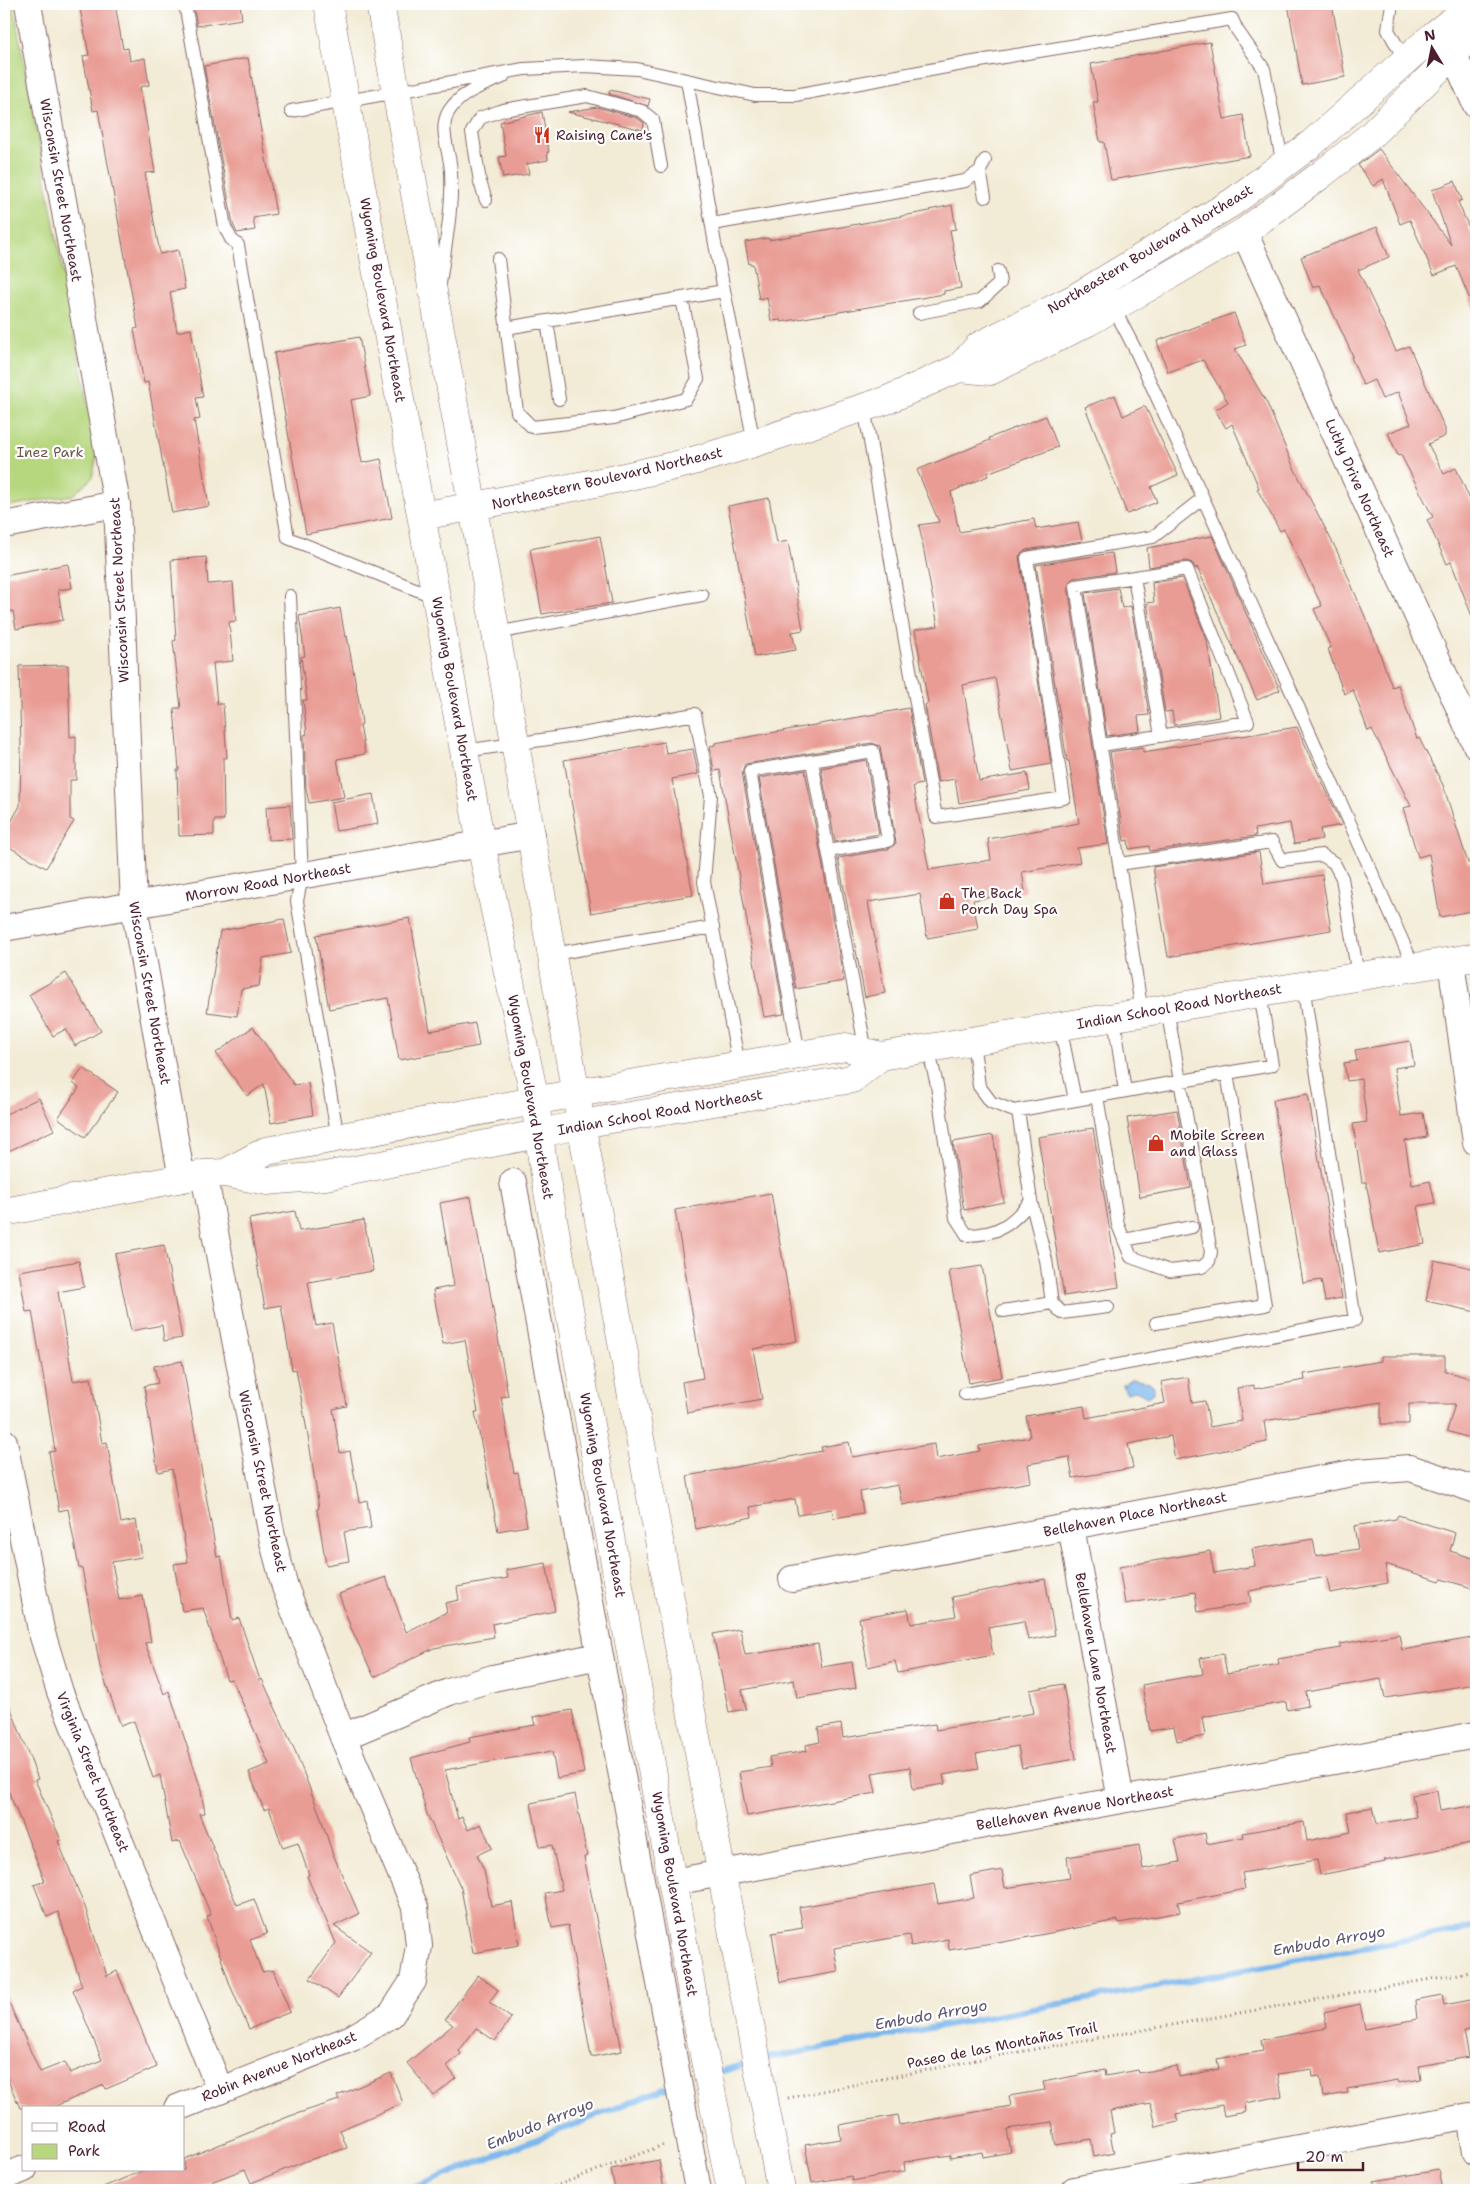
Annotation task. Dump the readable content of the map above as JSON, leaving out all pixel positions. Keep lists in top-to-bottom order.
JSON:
{
  "streets": {
    "main road": ["Northeastern Boulevard Northeast", "Wyoming Boulevard Northeast", "Indian School Road Northeast"],
    "street": [
      "Wisconsin Street Northeast",
      "Luthy Drive Northeast",
      "Morrow Road Northeast",
      "Bellehaven Place Northeast",
      "Bellehaven Lane Northeast",
      "Virginia Street Northeast",
      "Bellehaven Avenue Northeast",
      "Robin Avenue Northeast"
    ],
    "path": ["Paseo de las Montañas Trail"]
  },
  "crossings": [
    ["Wisconsin Street Northeast", "Morrow Road Northeast"],
    ["Wisconsin Street Northeast", "Indian School Road Northeast"],
    ["Wisconsin Street Northeast", "Robin Avenue Northeast"],
    ["Northeastern Boulevard Northeast", "Wyoming Boulevard Northeast"],
    ["Northeastern Boulevard Northeast", "Luthy Drive Northeast"],
    ["Wyoming Boulevard Northeast", "Morrow Road Northeast"],
    ["Wyoming Boulevard Northeast", "Indian School Road Northeast"],
    ["Wyoming Boulevard Northeast", "Bellehaven Avenue Northeast"],
    ["Bellehaven Place Northeast", "Bellehaven Lane Northeast"],
    ["Bellehaven Lane Northeast", "Bellehaven Avenue Northeast"],
    ["Virginia Street Northeast", "Robin Avenue Northeast"]
  ],
  "water": ["Embudo Arroyo"],
  "parks": ["Inez Park"],
  "places": {
    "restaurant": ["Raising Cane's"],
    "shop": ["The Back Porch Day Spa", "Mobile Screen and Glass"]
  },
  "legend": ["Road", "Park"],
  "scale_bar": "20 m",
  "north": "top"
}
